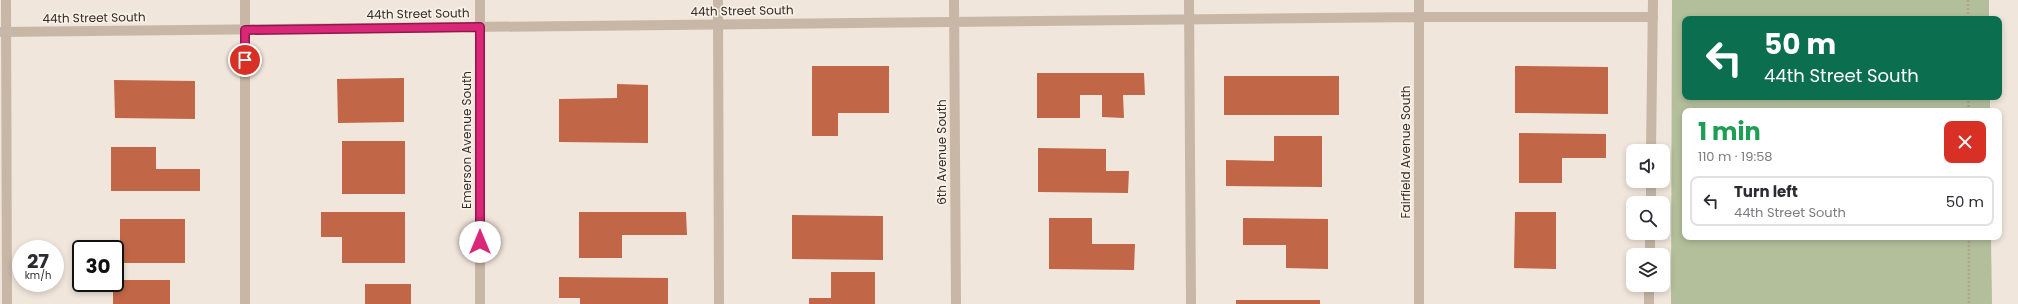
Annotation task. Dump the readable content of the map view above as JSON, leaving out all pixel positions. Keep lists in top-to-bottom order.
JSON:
{
  "streets": {
    "street": [
      "44th Street South",
      "Emerson Avenue South",
      "6th Avenue South",
      "Fairfield Avenue South"
    ]
  },
  "crossings": [
    ["44th Street South", "Emerson Avenue South"],
    ["44th Street South", "6th Avenue South"],
    ["44th Street South", "Fairfield Avenue South"]
  ],
  "page": {
    "turn": ["50 m", "44th Street South"],
    "heading": ["1 min", "110 m · 19:58"],
    "list": [
      {
        "name": "Turn left",
        "note": "44th Street South",
        "value": "50 m"
      }
    ],
    "speed": "27 km/h",
    "limit": "30"
  }
}
